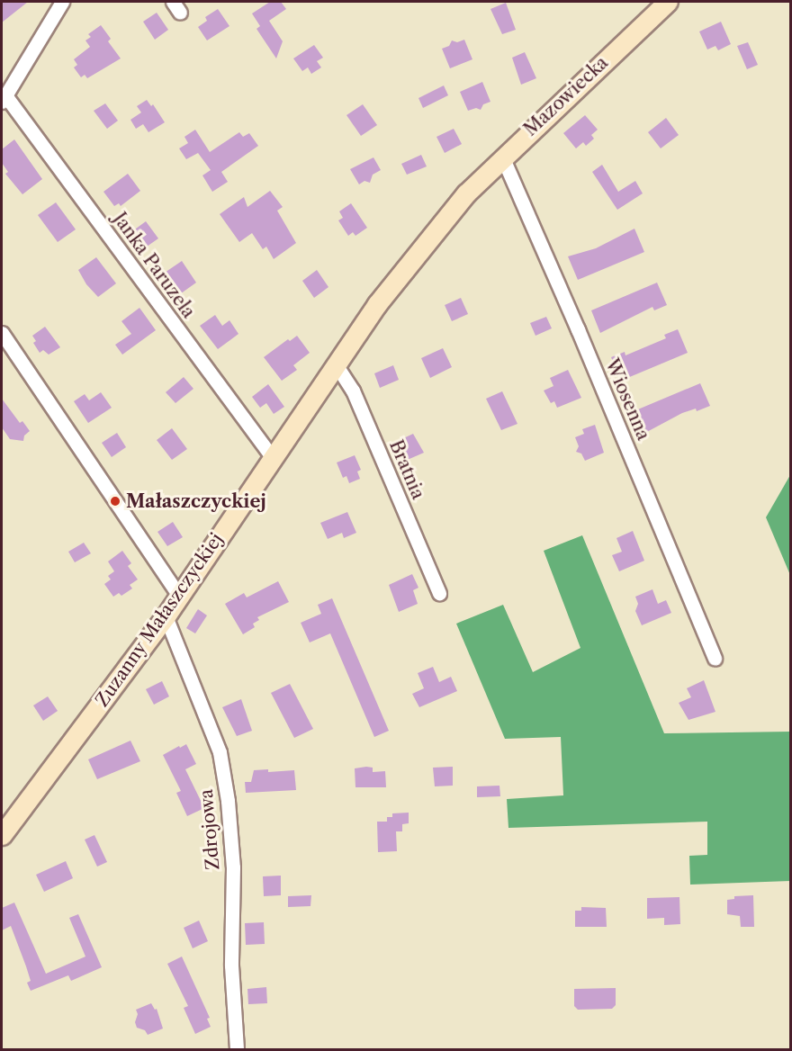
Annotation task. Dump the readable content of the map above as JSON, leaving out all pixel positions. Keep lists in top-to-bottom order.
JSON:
{
  "streets": {
    "street": [
      "Mazowiecka",
      "Janka Paruzela",
      "Wiosenna",
      "Bratnia",
      "Zuzanny Małaszczyckiej",
      "Zdrojowa"
    ]
  },
  "crossings": [
    ["Mazowiecka", "Wiosenna"],
    ["Mazowiecka", "Zuzanny Małaszczyckiej"],
    ["Janka Paruzela", "Zuzanny Małaszczyckiej"],
    ["Bratnia", "Zuzanny Małaszczyckiej"],
    ["Zuzanny Małaszczyckiej", "Zdrojowa"]
  ],
  "places": ["Małaszczyckiej"]
}
